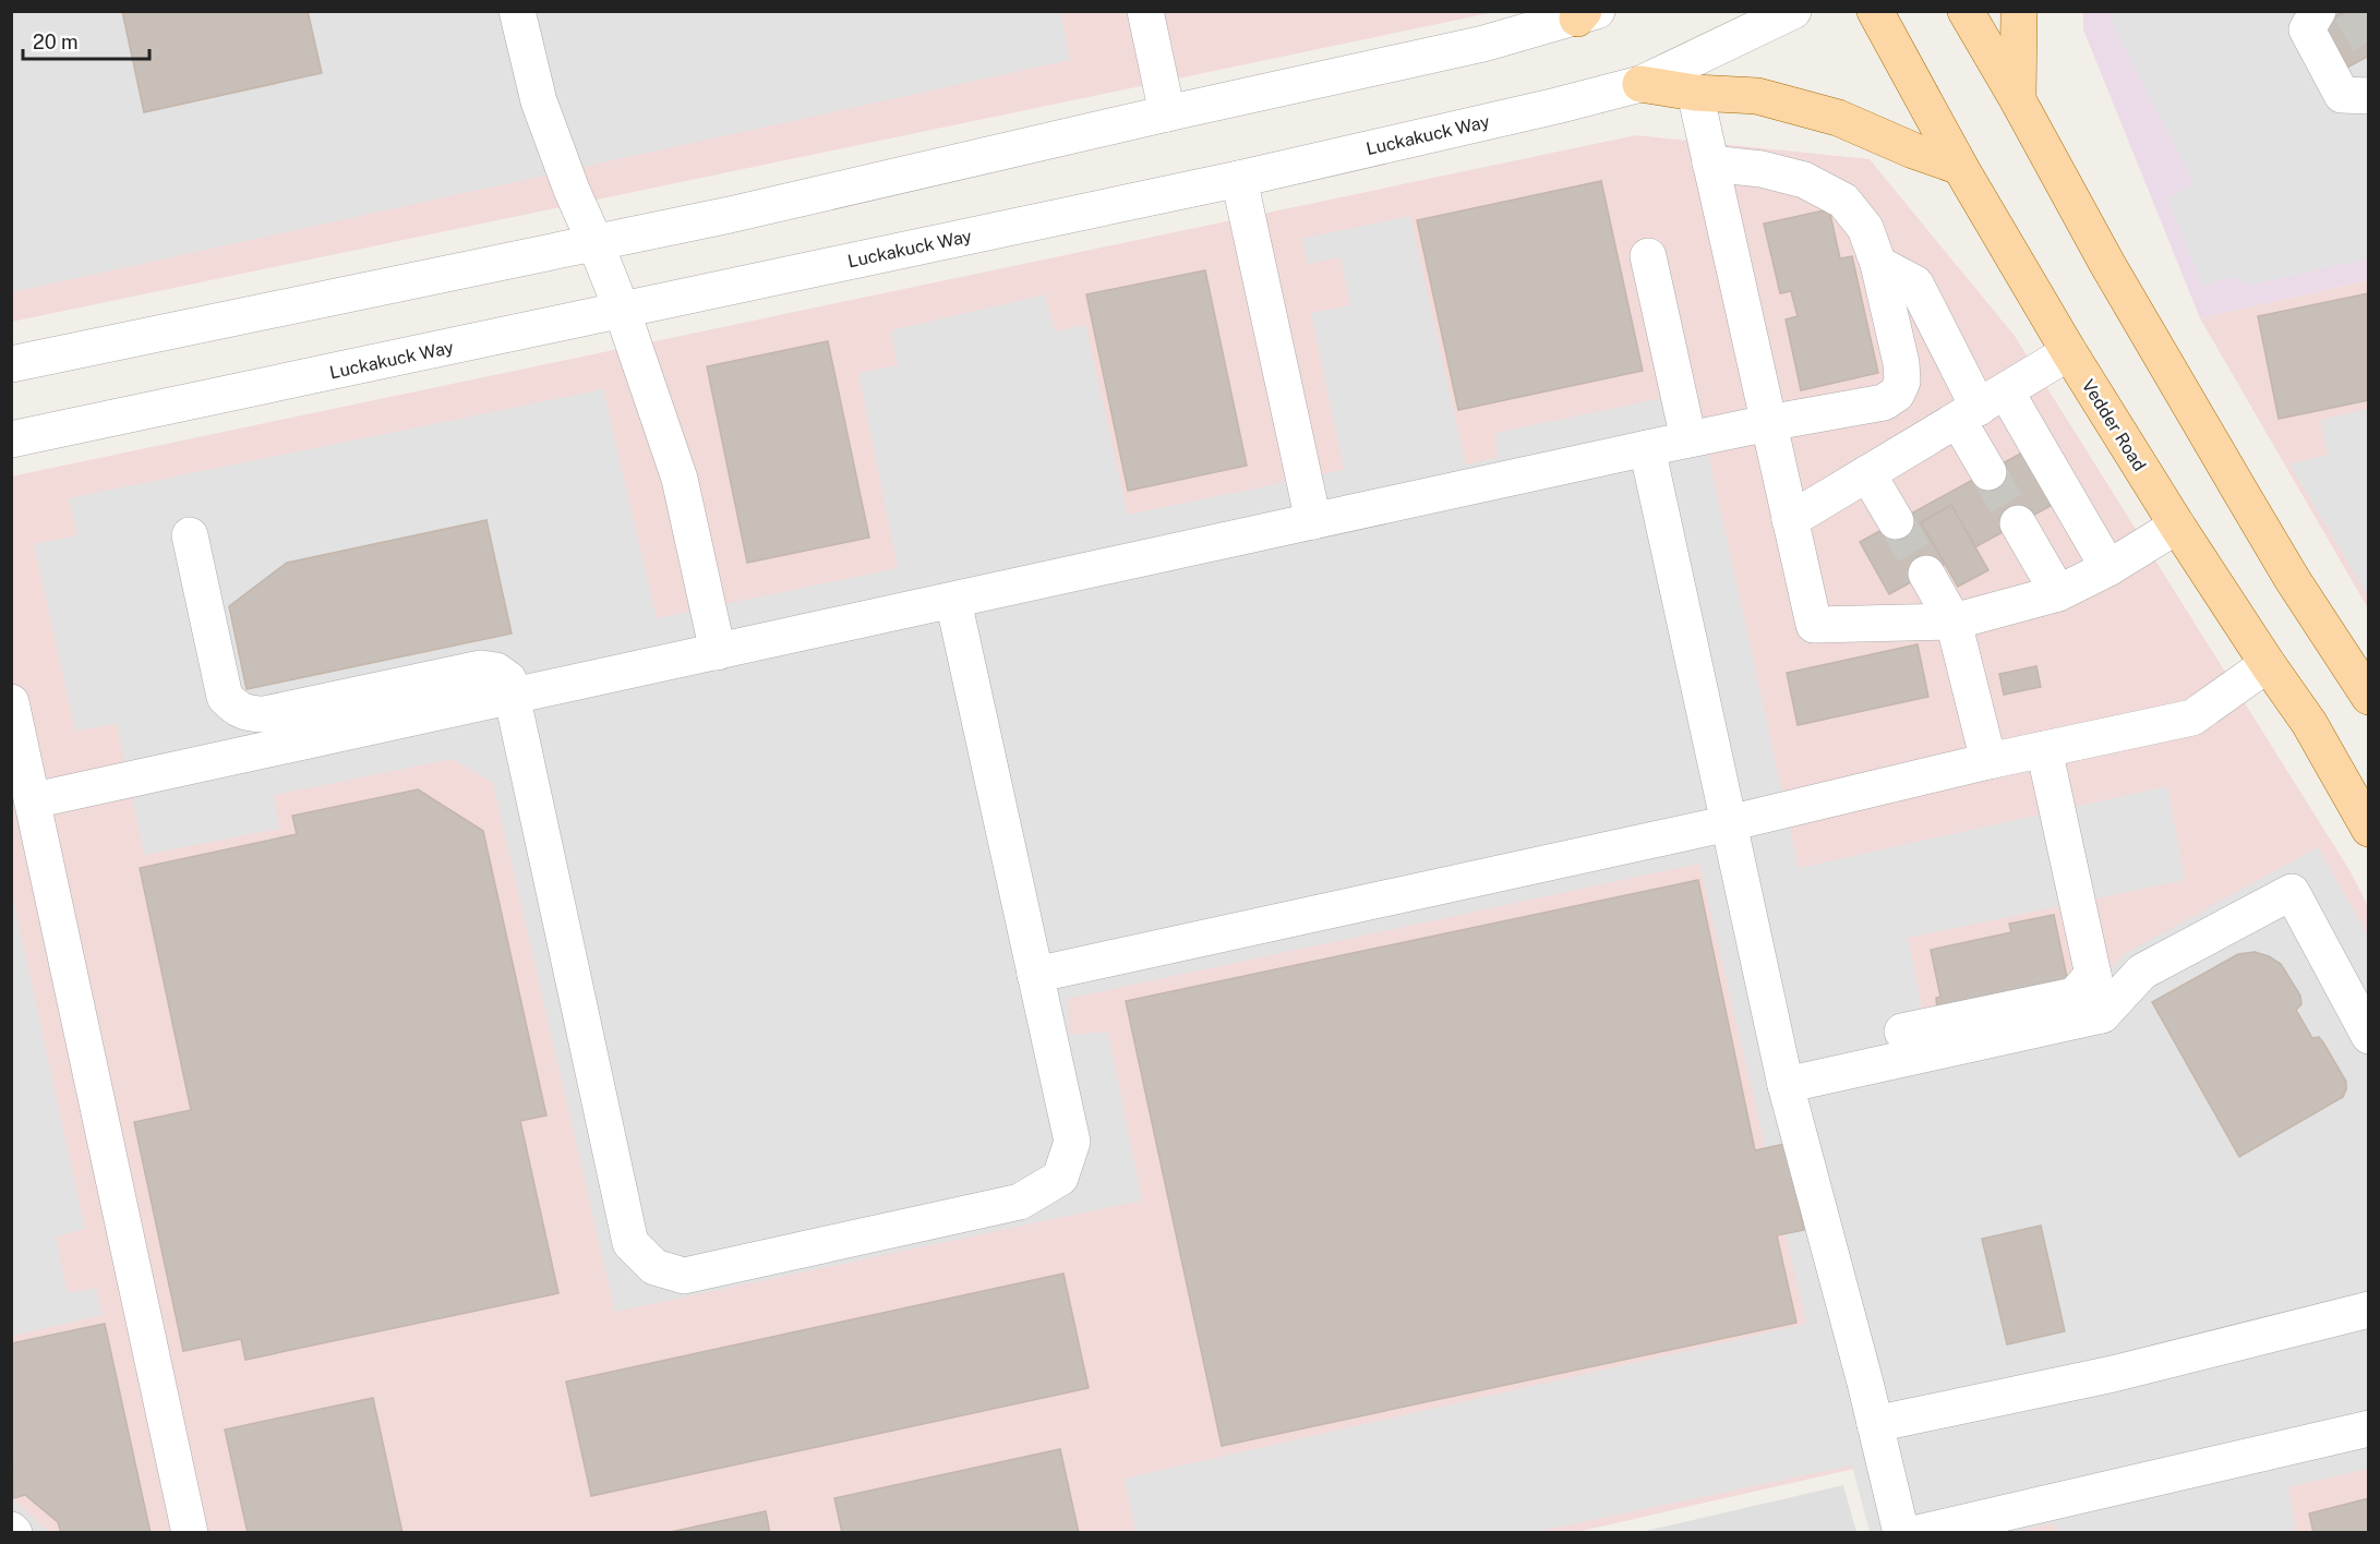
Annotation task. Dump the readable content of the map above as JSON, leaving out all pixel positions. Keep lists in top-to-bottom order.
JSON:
{
  "streets": {
    "main road": ["Vedder Road"],
    "street": ["Luckakuck Way"]
  },
  "scale_bar": "20 m"
}
